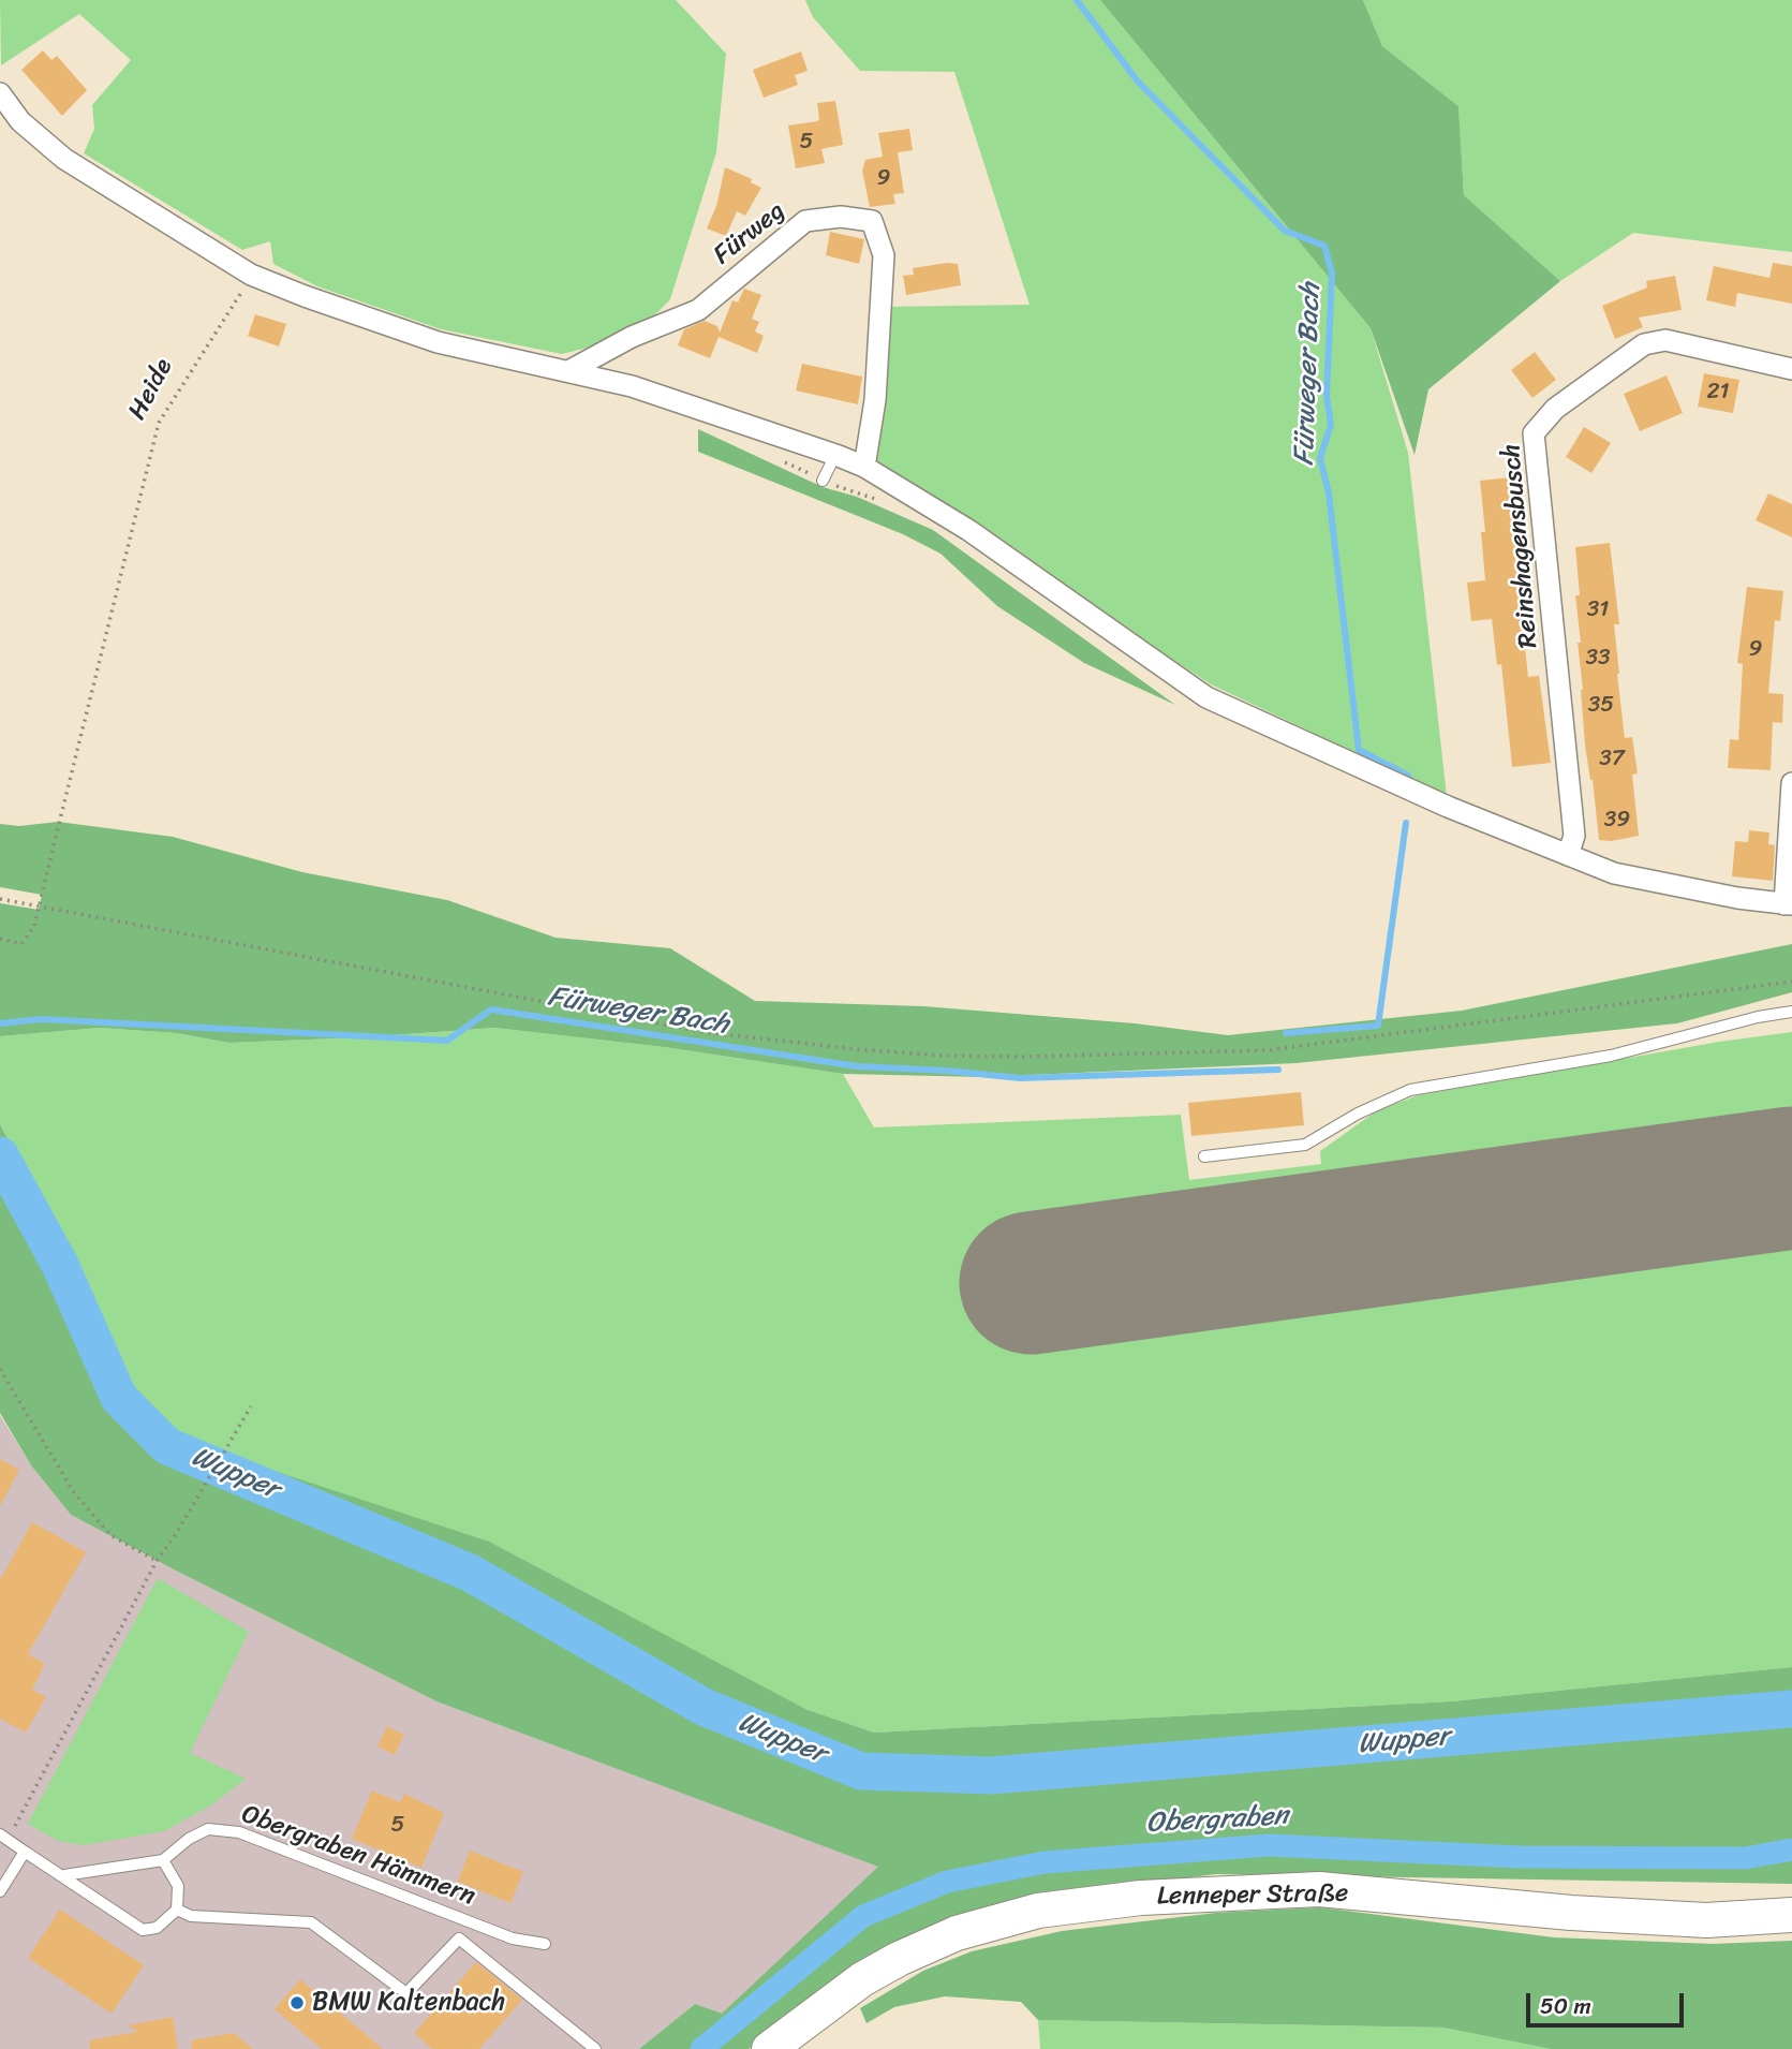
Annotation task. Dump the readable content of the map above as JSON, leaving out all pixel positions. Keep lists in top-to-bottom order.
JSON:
{
  "streets": {
    "main road": ["Lenneper Straße"],
    "street": ["Fürweg", "Reinshagensbusch"],
    "lane": ["Obergraben Hämmern"],
    "path": ["Heide"]
  },
  "water": ["Fürweger Bach", "Wupper", "Obergraben"],
  "places": ["BMW Kaltenbach"],
  "house_numbers": [
    "5",
    "9",
    "21",
    "31",
    "9",
    "33",
    "35",
    "37",
    "39",
    "5"
  ],
  "scale_bar": "50 m"
}
